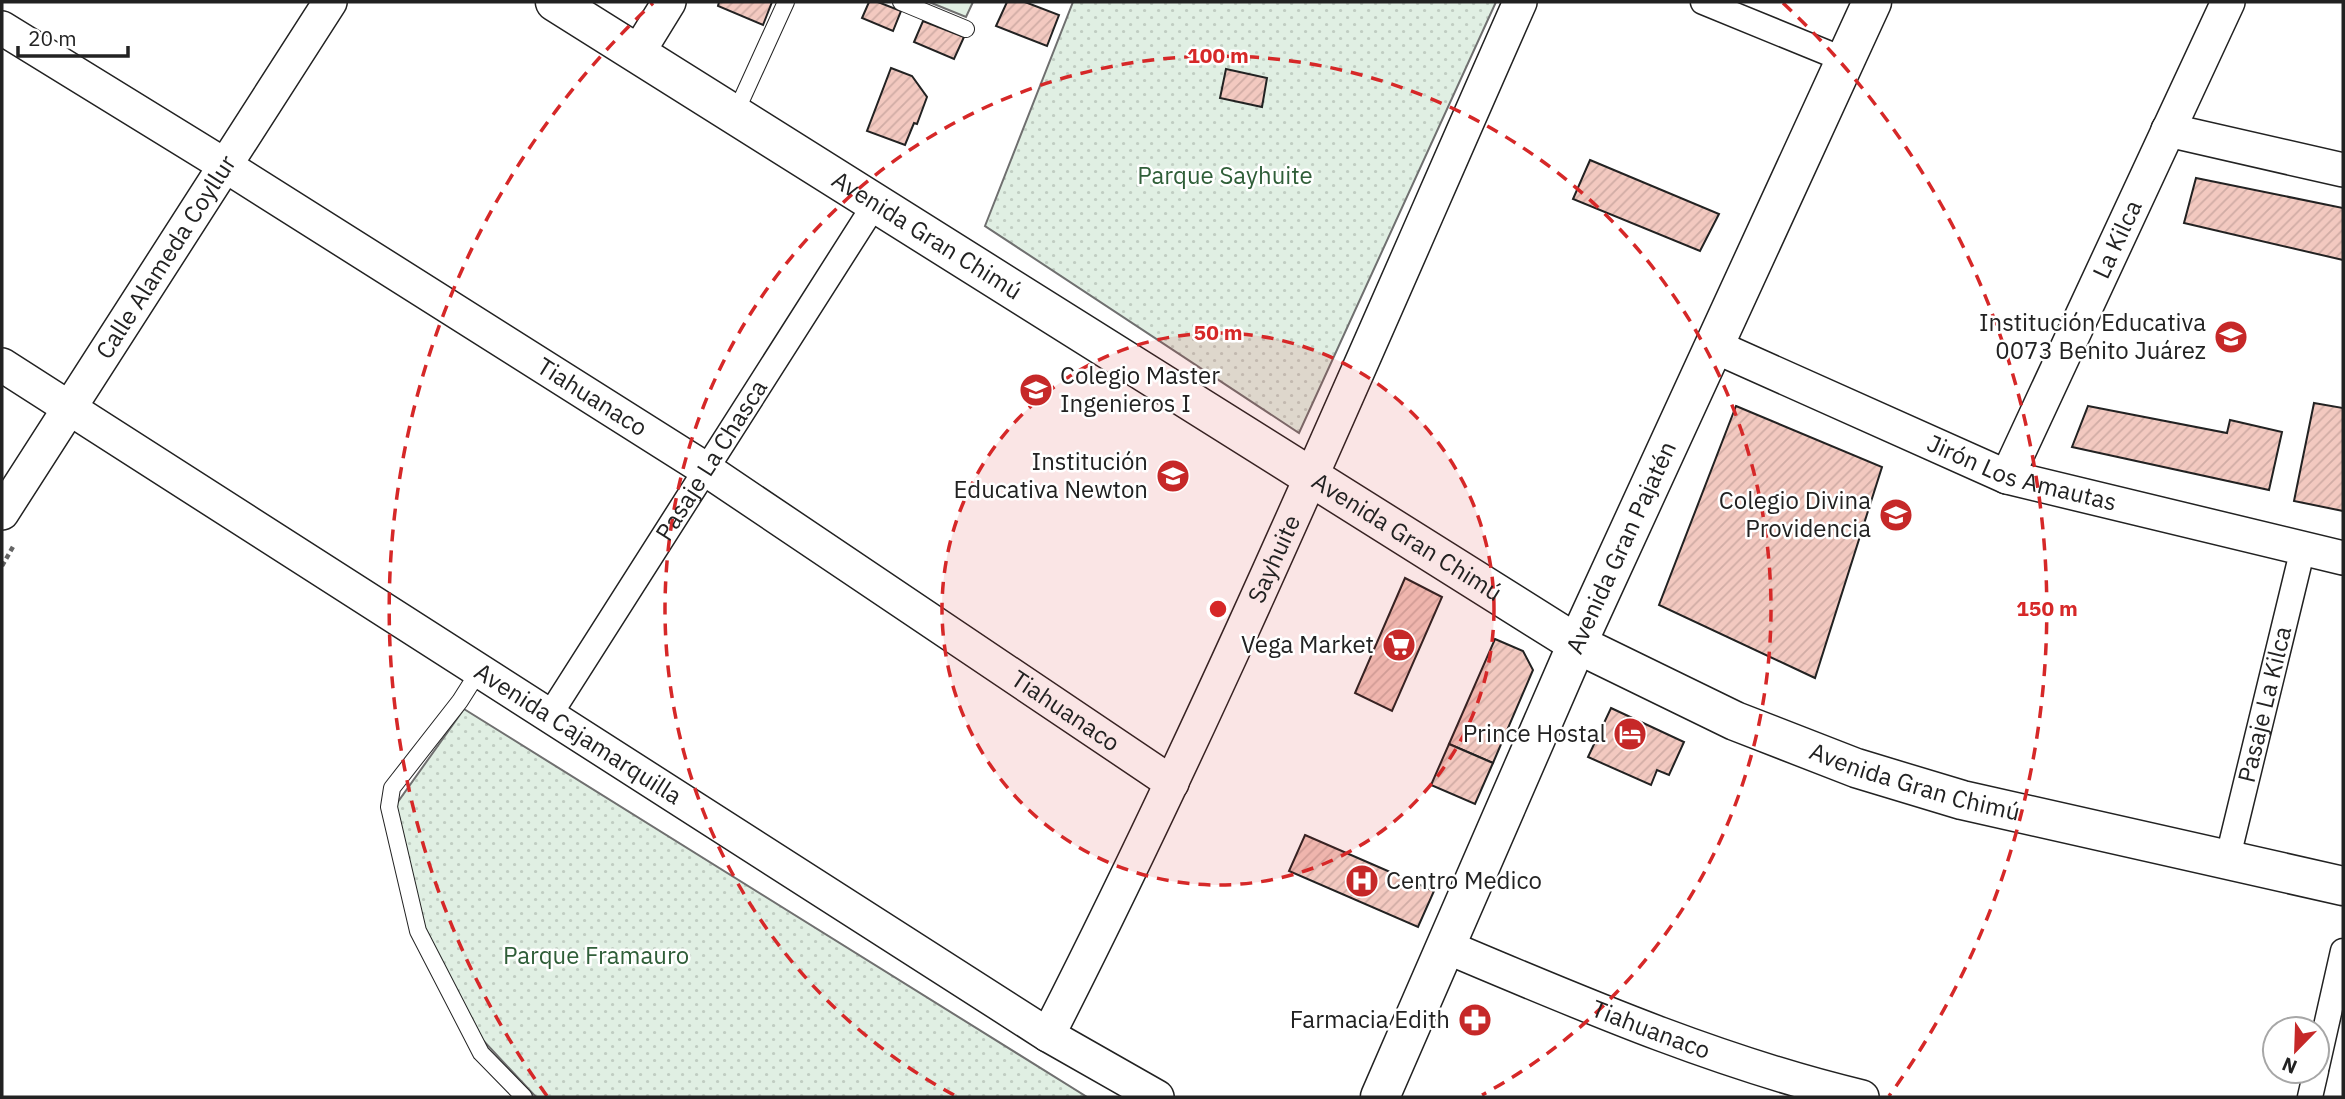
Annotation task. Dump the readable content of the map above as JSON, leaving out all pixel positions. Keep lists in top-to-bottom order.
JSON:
{
  "streets": {
    "street": [
      "Avenida Gran Chimú",
      "La Kilca",
      "Calle Alameda Coyllur",
      "Tiahuanaco",
      "Pasaje La Chasca",
      "Jirón Los Amautas",
      "Avenida Gran Pajatén",
      "Sayhuite",
      "Pasaje La Kilca",
      "Avenida Cajamarquilla"
    ]
  },
  "crossings": [
    ["Avenida Gran Chimú", "Pasaje La Chasca"],
    ["Avenida Gran Chimú", "Avenida Gran Pajatén"],
    ["Avenida Gran Chimú", "Sayhuite"],
    ["Avenida Gran Chimú", "Pasaje La Kilca"],
    ["La Kilca", "Jirón Los Amautas"],
    ["Calle Alameda Coyllur", "Tiahuanaco"],
    ["Calle Alameda Coyllur", "Avenida Cajamarquilla"],
    ["Tiahuanaco", "Pasaje La Chasca"],
    ["Tiahuanaco", "Avenida Gran Pajatén"],
    ["Tiahuanaco", "Sayhuite"],
    ["Pasaje La Chasca", "Avenida Cajamarquilla"],
    ["Jirón Los Amautas", "Avenida Gran Pajatén"],
    ["Jirón Los Amautas", "Pasaje La Kilca"],
    ["Sayhuite", "Avenida Cajamarquilla"]
  ],
  "parks": ["Parque Sayhuite", "Parque Framauro"],
  "places": {
    "school or university": [
      "Institución Educativa 0073 Benito Juárez",
      "Colegio Master Ingenieros I",
      "Institución Educativa Newton",
      "Colegio Divina Providencia"
    ],
    "supermarket": ["Vega Market"],
    "hotel": ["Prince Hostal"],
    "hospital": ["Centro Medico"],
    "pharmacy": ["Farmacia Edith"]
  },
  "scale_bar": "20 m",
  "north": "bottom left",
  "rings": ["100 m", "50 m", "150 m"]
}
